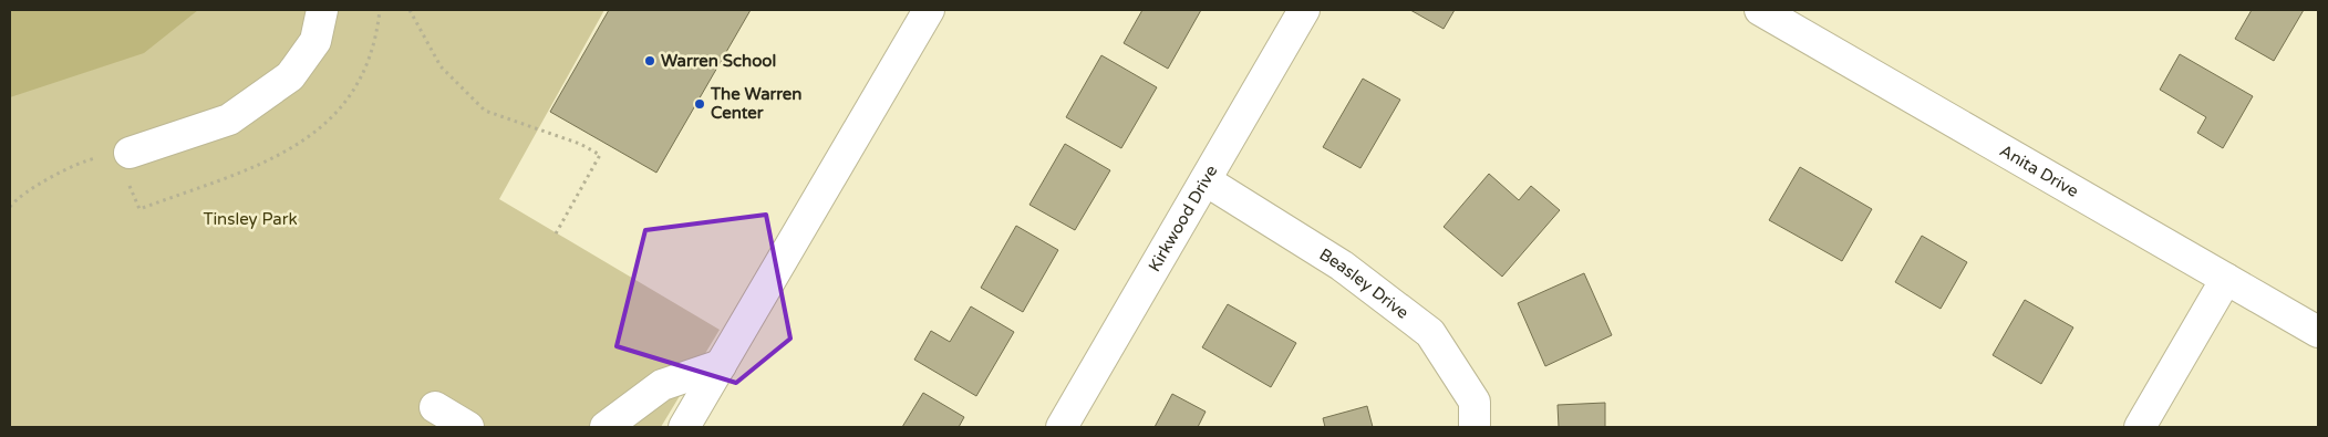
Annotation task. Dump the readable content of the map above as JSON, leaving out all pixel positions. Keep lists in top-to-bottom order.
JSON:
{
  "streets": {
    "street": ["Anita Drive", "Kirkwood Drive", "Beasley Drive"]
  },
  "crossings": [
    ["Kirkwood Drive", "Beasley Drive"]
  ],
  "parks": ["Tinsley Park"],
  "places": ["Warren School", "The Warren Center"]
}
